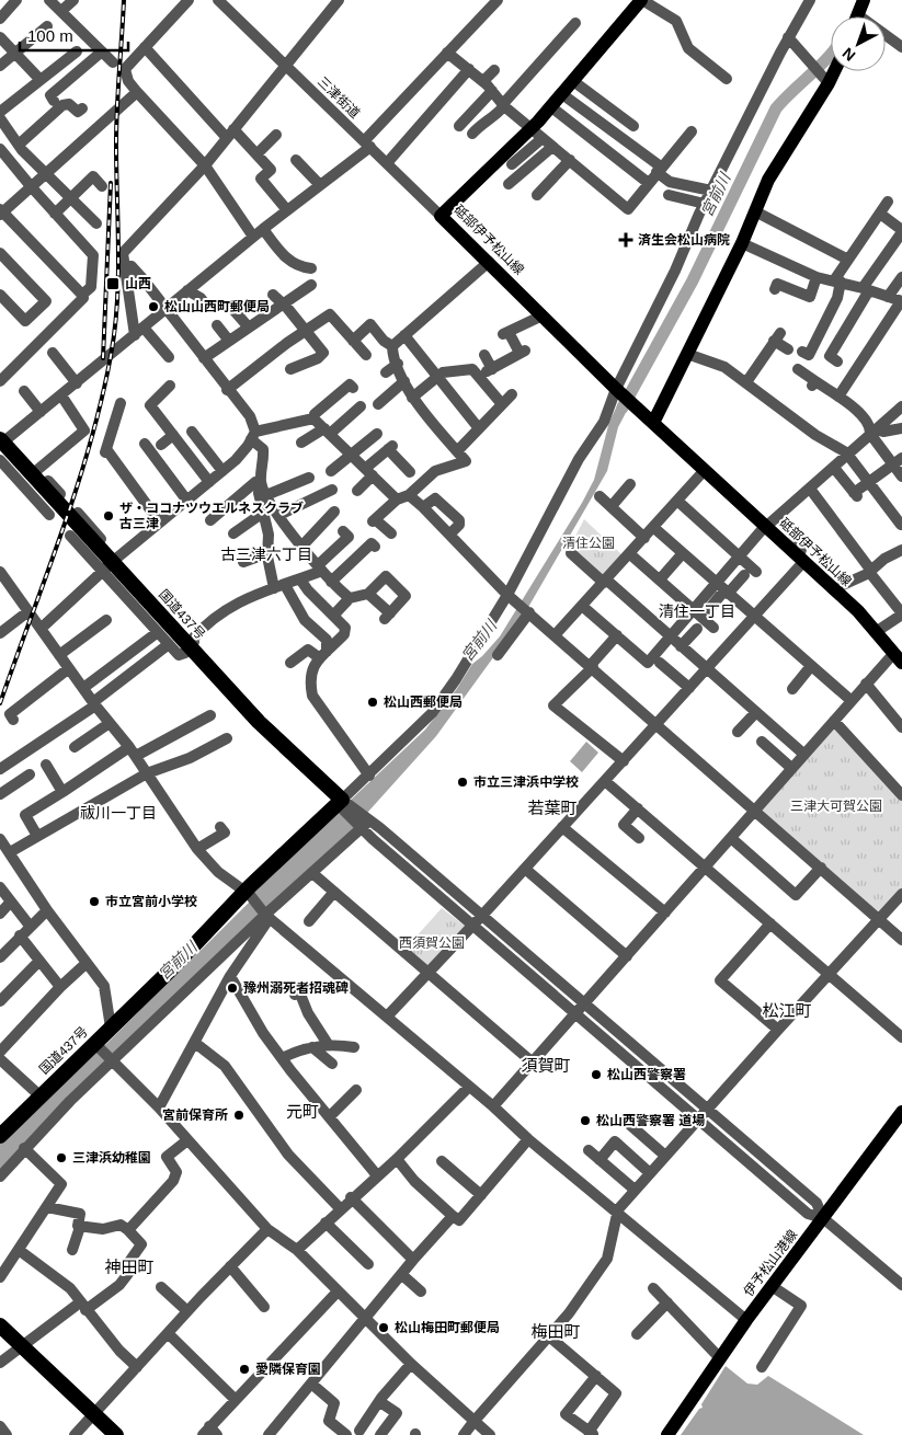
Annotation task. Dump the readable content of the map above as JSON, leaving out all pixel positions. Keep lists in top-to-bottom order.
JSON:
{
  "streets": {
    "highway": ["国道437号"],
    "main road": ["砥部伊予松山線", "伊予松山港線"],
    "street": ["三津街道"]
  },
  "crossings": [
    ["三津街道", "砥部伊予松山線"]
  ],
  "districts": [
    "古三津六丁目",
    "清住一丁目",
    "若葉町",
    "祓川一丁目",
    "松江町",
    "須賀町",
    "元町",
    "神田町",
    "梅田町"
  ],
  "water": ["宮前川"],
  "parks": ["清住公園", "三津大可賀公園", "西須賀公園"],
  "places": {
    "health": ["済生会松山病院"],
    "transit": ["山西"],
    "other": [
      "松山山西町郵便局",
      "ザ・ココナツウエルネスクラブ 古三津",
      "松山西郵便局",
      "市立三津浜中学校",
      "市立宮前小学校",
      "豫州溺死者招魂碑",
      "松山西警察署",
      "宮前保育所",
      "松山西警察署 道場",
      "三津浜幼稚園",
      "松山梅田町郵便局",
      "愛隣保育園"
    ]
  },
  "scale_bar": "100 m",
  "north": "bottom left"
}
